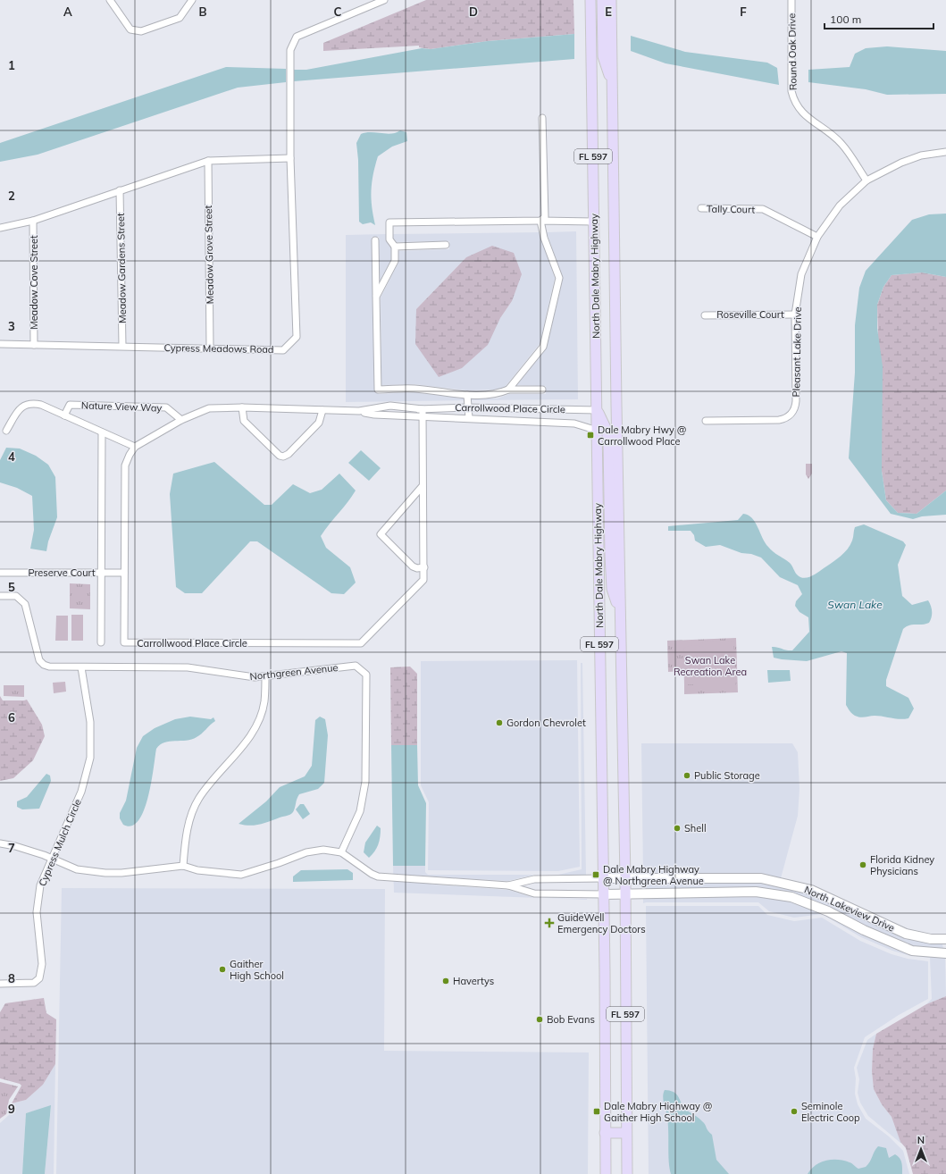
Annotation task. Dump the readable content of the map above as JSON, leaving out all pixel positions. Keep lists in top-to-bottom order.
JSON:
{
  "streets": {
    "main road": ["FL 597", "North Dale Mabry Highway"],
    "street": [
      "Round Oak Drive",
      "Tally Court",
      "Meadow Grove Street",
      "Meadow Gardens Street",
      "Meadow Cove Street",
      "Roseville Court",
      "Cypress Meadows Road",
      "Pleasant Lake Drive",
      "Nature View Way",
      "Carrollwood Place Circle",
      "Preserve Court",
      "Northgreen Avenue",
      "Cypress Mulch Circle",
      "North Lakeview Drive"
    ]
  },
  "crossings": [
    ["Round Oak Drive", "Pleasant Lake Drive"],
    ["Tally Court", "Pleasant Lake Drive"],
    ["Meadow Grove Street", "Cypress Meadows Road"],
    ["Meadow Gardens Street", "Cypress Meadows Road"],
    ["North Dale Mabry Highway", "Carrollwood Place Circle"],
    ["North Dale Mabry Highway", "North Lakeview Drive"],
    ["Meadow Cove Street", "Cypress Meadows Road"],
    ["Roseville Court", "Pleasant Lake Drive"],
    ["Nature View Way", "Carrollwood Place Circle"],
    ["Carrollwood Place Circle", "Preserve Court"],
    ["Northgreen Avenue", "Cypress Mulch Circle"]
  ],
  "water": ["Swan Lake"],
  "parks": ["Swan Lake Recreation Area"],
  "places": {
    "transit": ["Dale Mabry Hwy @ Carrollwood Place", "Dale Mabry Highway @ Northgreen Avenue", "Dale Mabry Highway @ Gaither High School"],
    "other": [
      "Gordon Chevrolet",
      "Public Storage",
      "Shell",
      "Florida Kidney Physicians",
      "Gaither High School",
      "Havertys",
      "Bob Evans",
      "Seminole Electric Coop"
    ],
    "health": ["GuideWell Emergency Doctors"]
  },
  "scale_bar": "100 m",
  "north": "top",
  "grid": {
    "columns": [
      "A",
      "B",
      "C",
      "D",
      "E",
      "F"
    ],
    "rows": [
      "1",
      "2",
      "3",
      "4",
      "5",
      "6",
      "7",
      "8",
      "9"
    ]
  }
}
